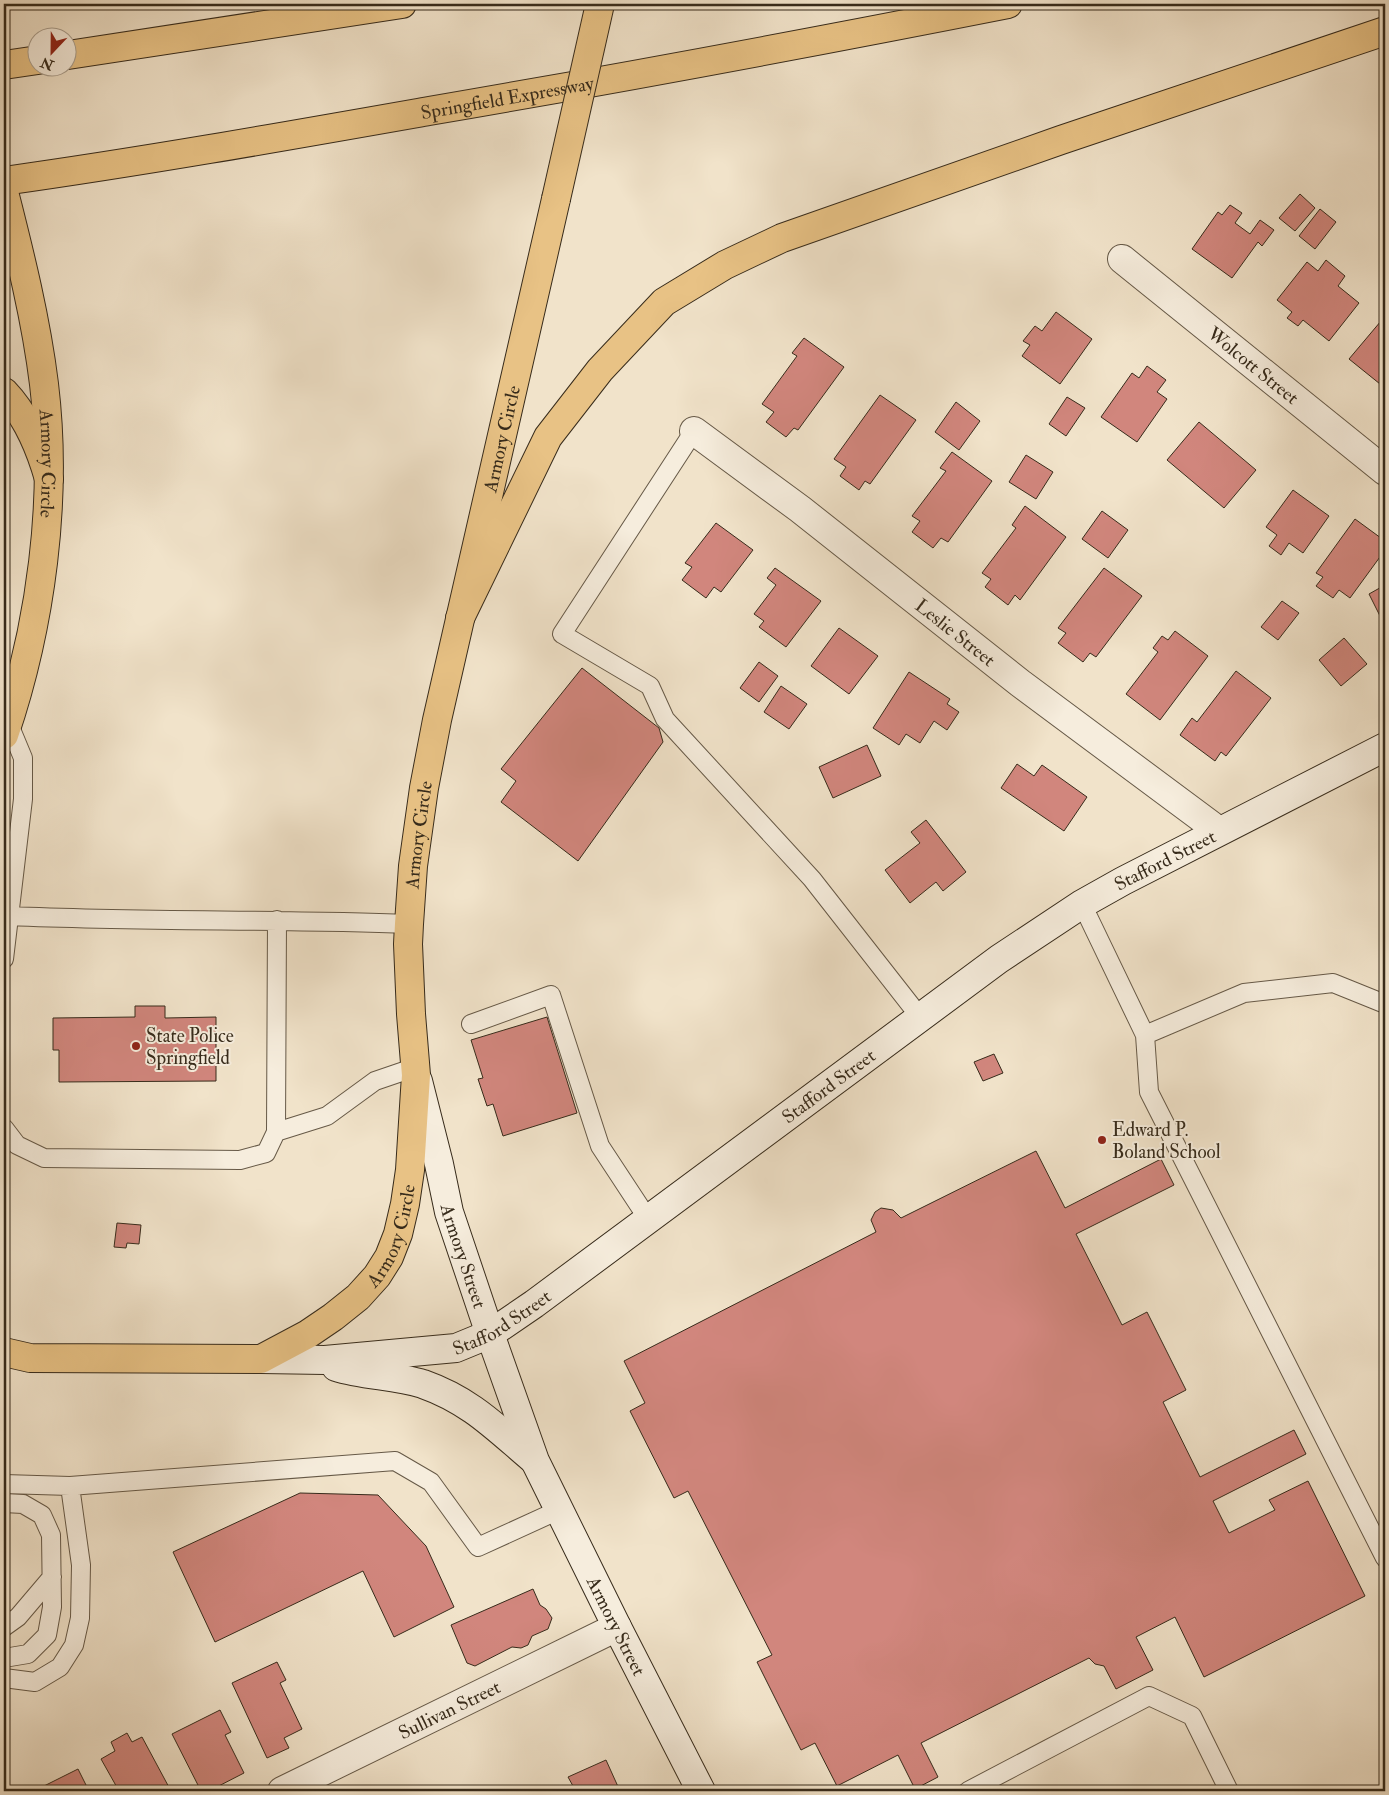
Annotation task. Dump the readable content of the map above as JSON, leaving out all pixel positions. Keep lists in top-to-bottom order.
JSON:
{
  "streets": {
    "main road": [
      "Springfield Expressway",
      "Wolcott Street",
      "Armory Circle",
      "Leslie Street",
      "Stafford Street",
      "Armory Street",
      "Sullivan Street"
    ]
  },
  "crossings": [
    ["Armory Circle", "Stafford Street"],
    ["Armory Circle", "Armory Street"],
    ["Leslie Street", "Stafford Street"],
    ["Stafford Street", "Armory Street"],
    ["Armory Street", "Sullivan Street"]
  ],
  "places": ["State Police Springfield", "Edward P. Boland School"],
  "north": "bottom"
}
